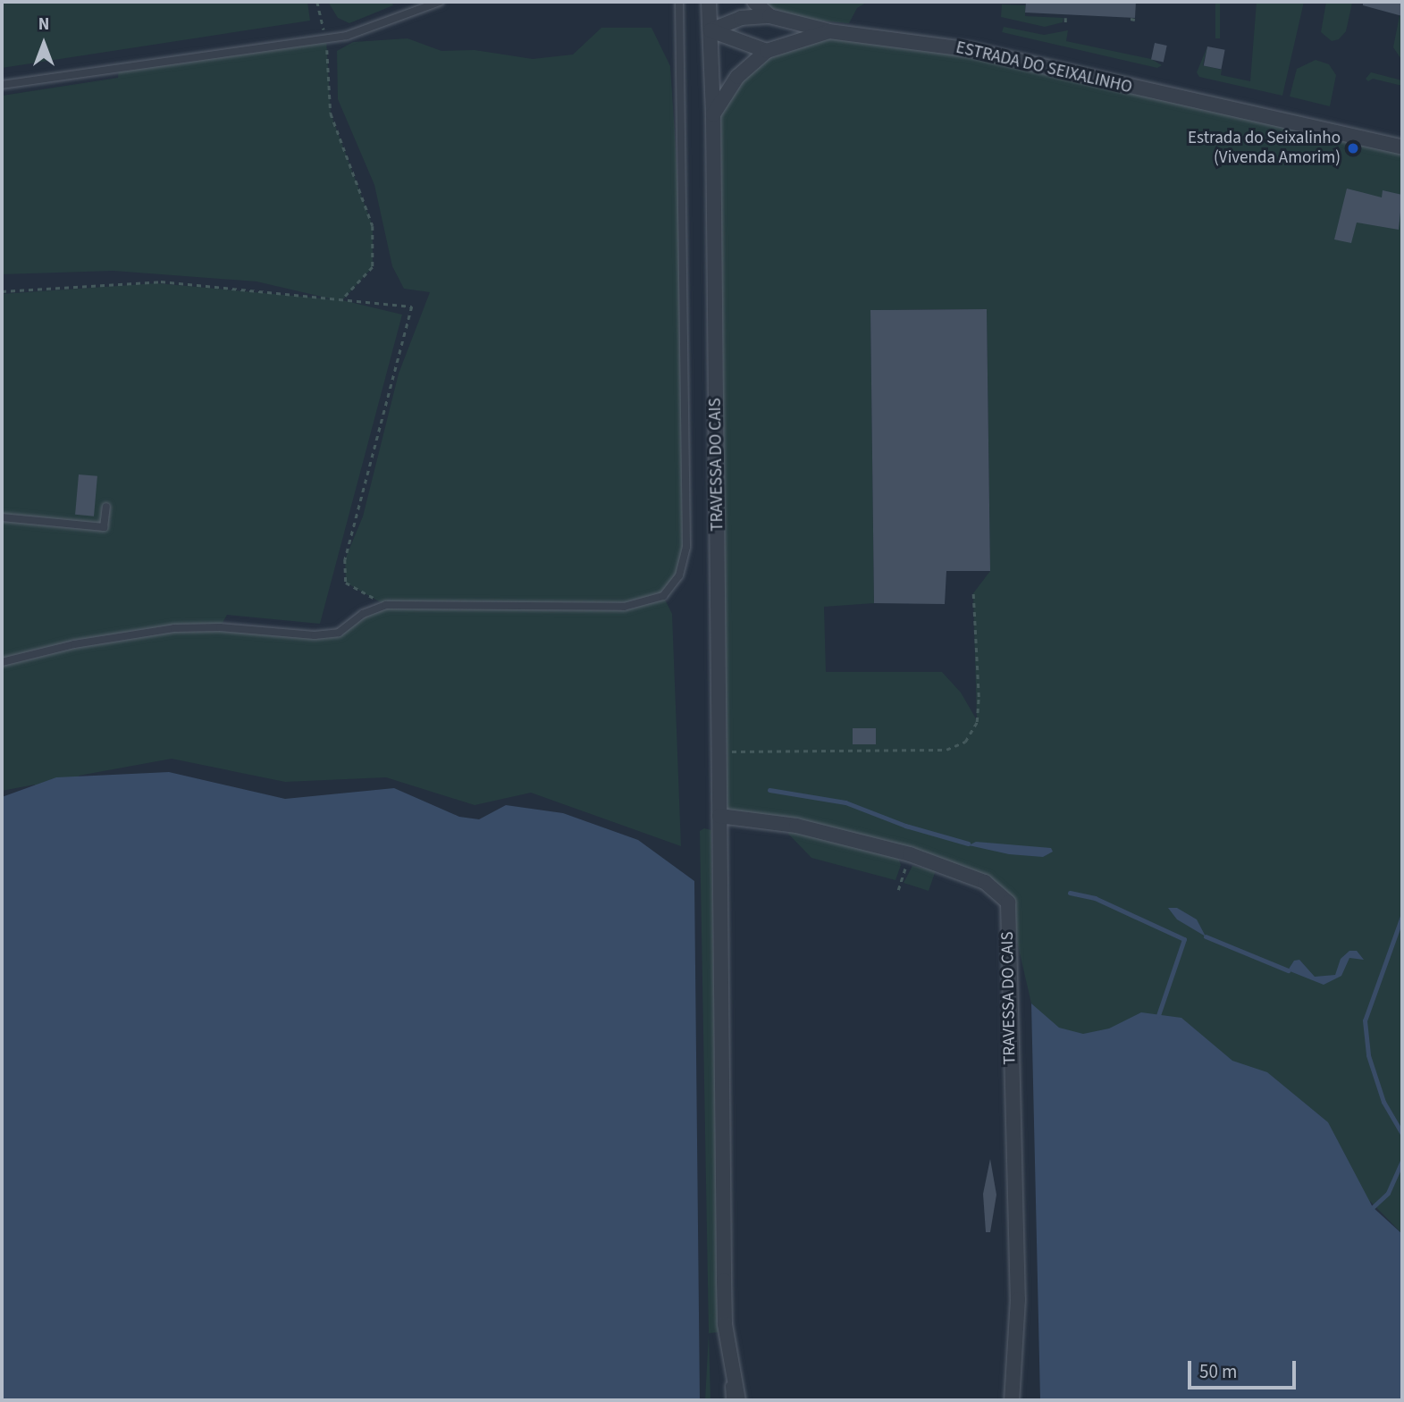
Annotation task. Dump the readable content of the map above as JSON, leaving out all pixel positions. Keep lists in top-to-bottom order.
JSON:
{
  "streets": {
    "street": ["ESTRADA DO SEIXALINHO", "TRAVESSA DO CAIS"]
  },
  "crossings": [
    ["ESTRADA DO SEIXALINHO", "TRAVESSA DO CAIS"]
  ],
  "places": ["Estrada do Seixalinho (Vivenda Amorim)"],
  "scale_bar": "50 m",
  "north": "top"
}
